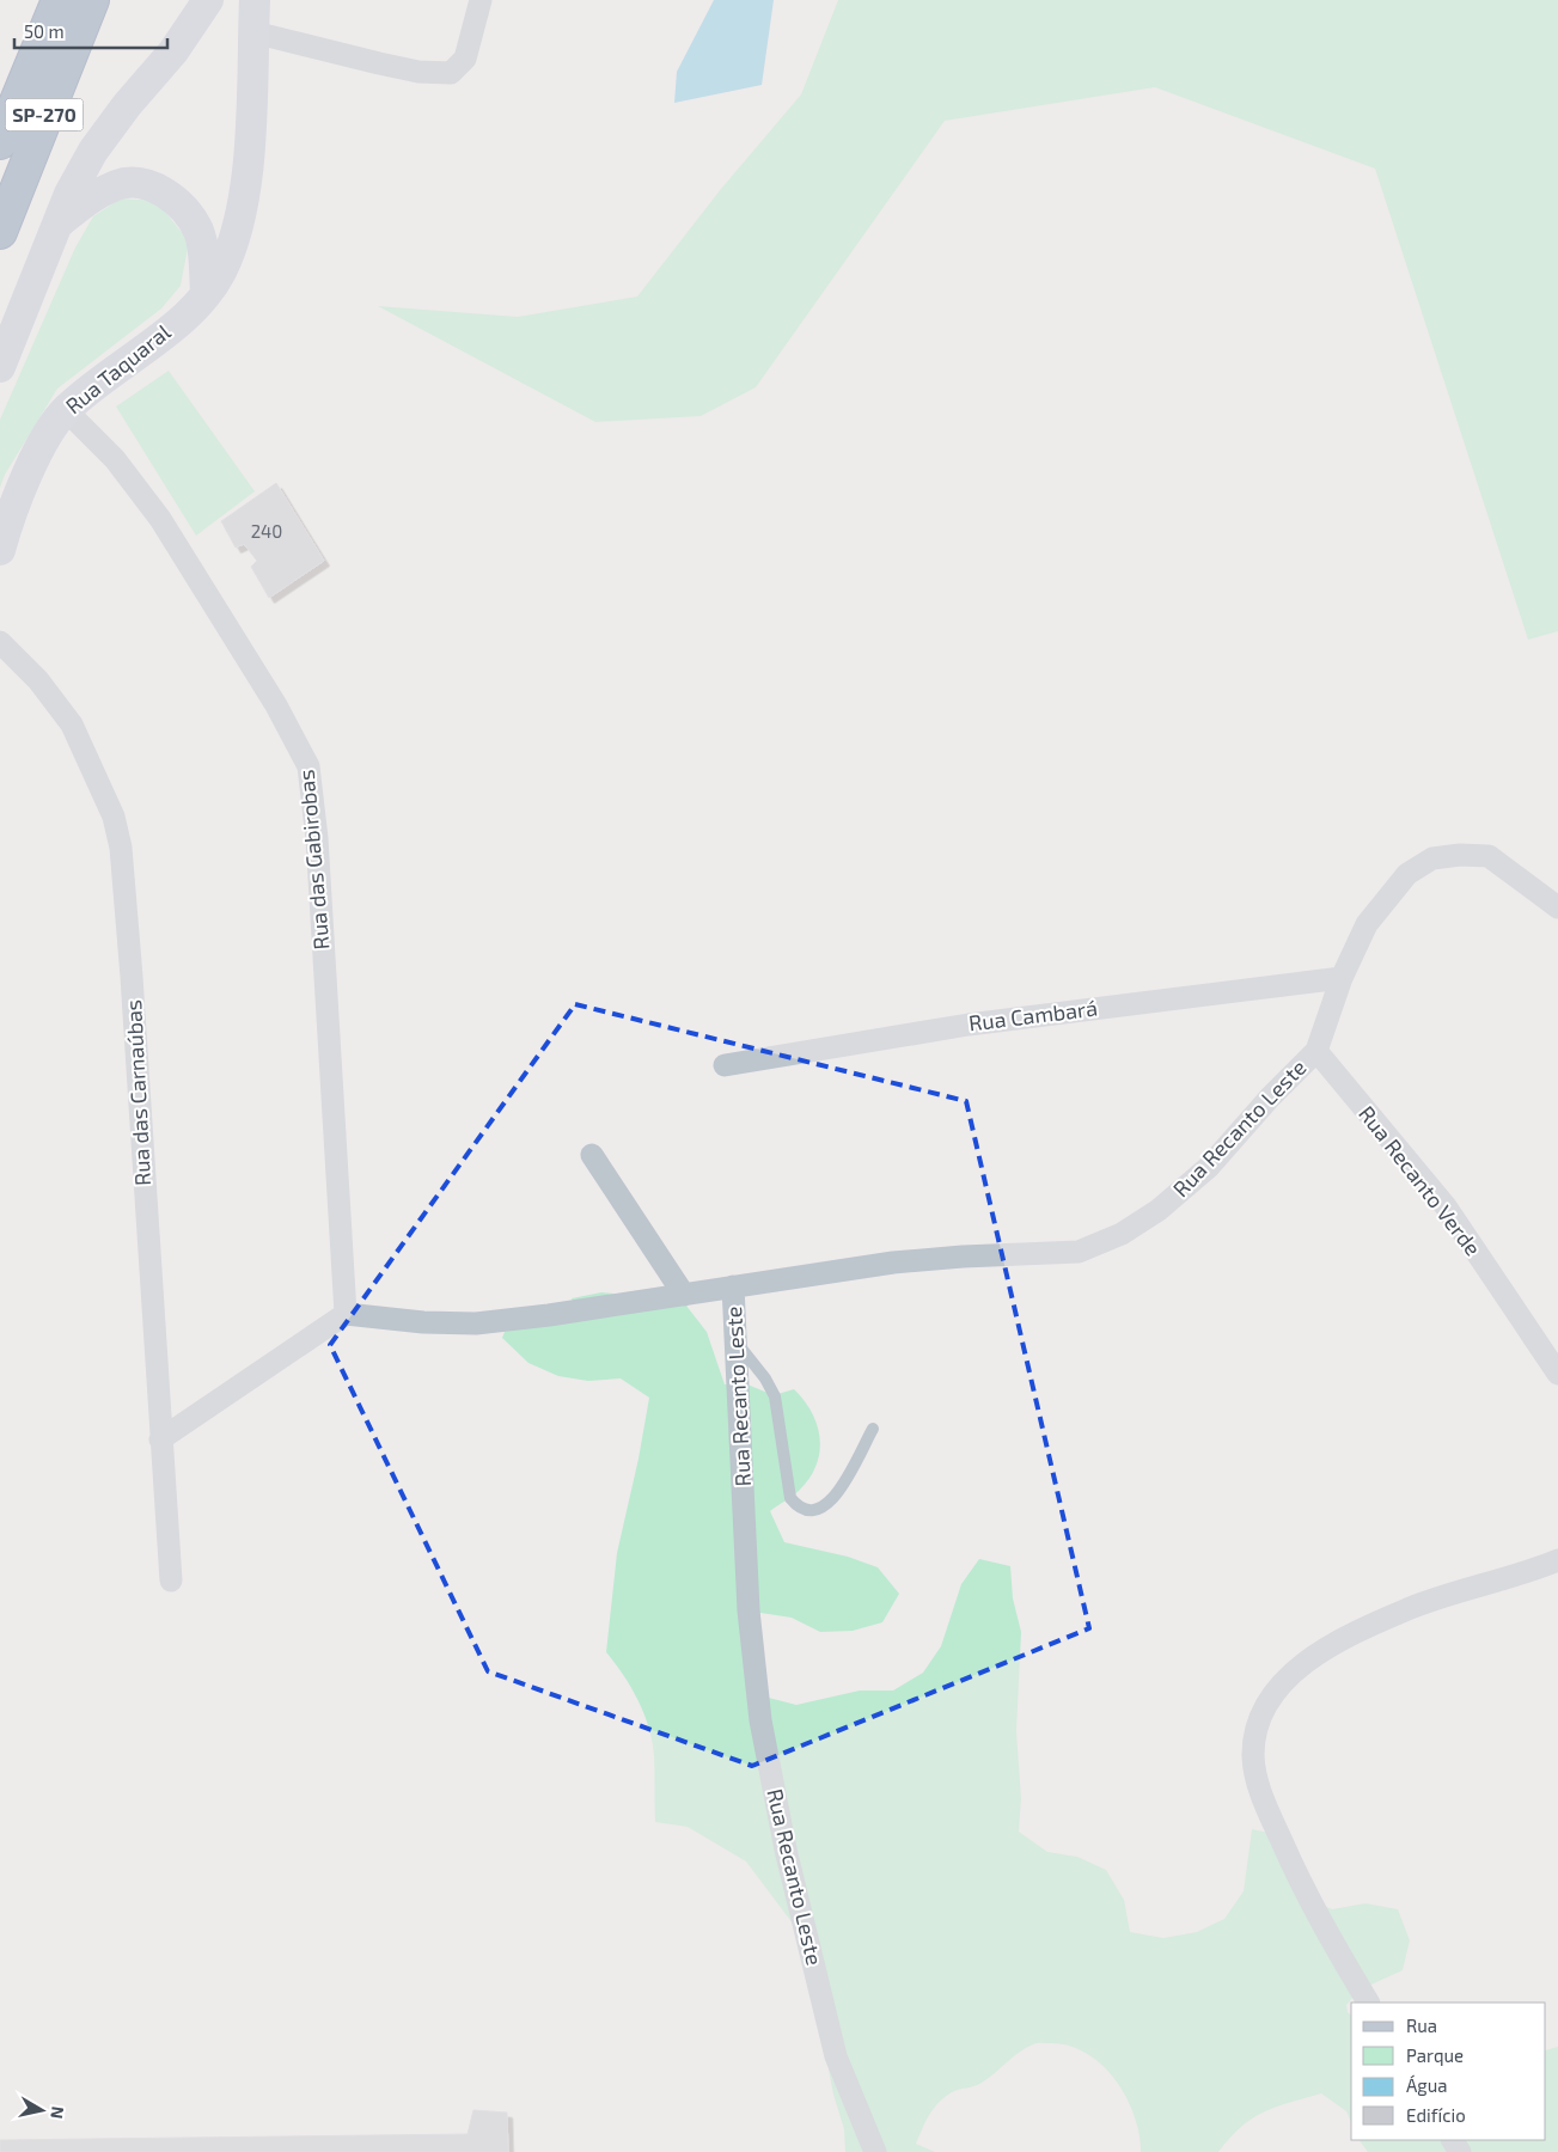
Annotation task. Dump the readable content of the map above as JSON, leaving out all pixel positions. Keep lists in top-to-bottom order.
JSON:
{
  "streets": {
    "highway": ["SP-270"],
    "main road": ["Rua Taquaral"],
    "street": [
      "Rua das Gabirobas",
      "Rua Cambará",
      "Rua das Carnaúbas",
      "Rua Recanto Leste",
      "Rua Recanto Verde"
    ]
  },
  "crossings": [
    ["Rua Taquaral", "Rua das Gabirobas"],
    ["Rua Recanto Leste", "Rua Recanto Verde"]
  ],
  "house_numbers": ["240"],
  "legend": [
    "Rua",
    "Parque",
    "Água",
    "Edifício"
  ],
  "scale_bar": "50 m",
  "north": "right"
}
